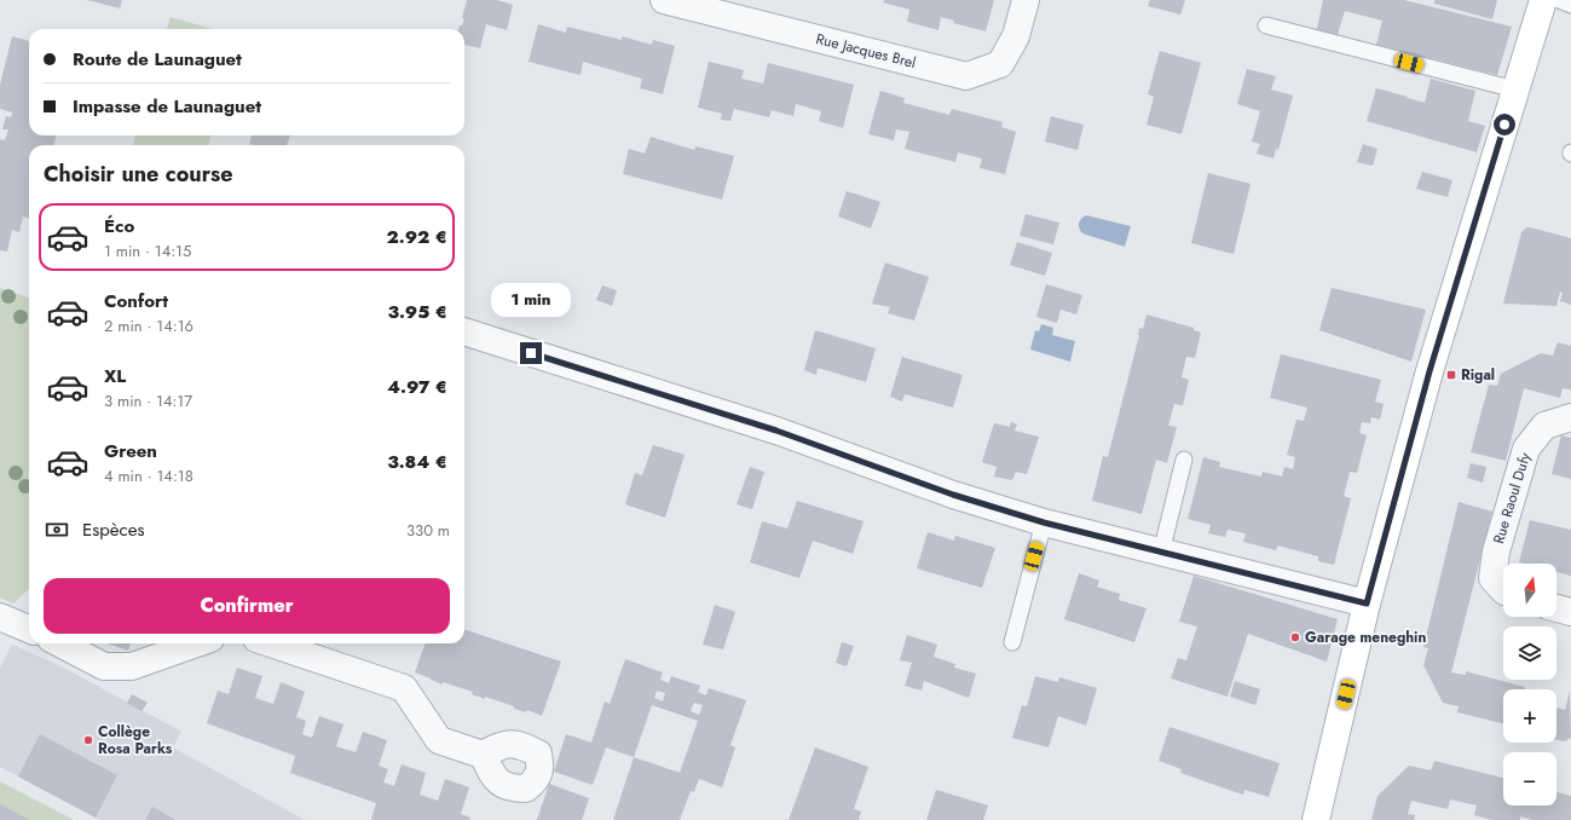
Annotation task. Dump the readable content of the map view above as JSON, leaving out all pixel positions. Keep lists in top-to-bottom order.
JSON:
{
  "streets": {
    "street": ["Rue Jacques Brel", "Rue Raoul Dufy"]
  },
  "places": {
    "transit": ["Rigal"],
    "other": ["Garage meneghin", "Collège Rosa Parks"]
  },
  "north": "top",
  "page": {
    "banner": ["Route de Launaguet", "Impasse de Launaguet"],
    "heading": "Choisir une course",
    "list": [
      {
        "name": "Éco",
        "note": "1 min · 14:15",
        "value": "2.92 €"
      },
      {
        "name": "Confort",
        "note": "2 min · 14:16",
        "value": "3.95 €"
      },
      {
        "name": "XL",
        "note": "3 min · 14:17",
        "value": "4.97 €"
      },
      {
        "name": "Green",
        "note": "4 min · 14:18",
        "value": "3.84 €"
      }
    ],
    "bubble": "1 min",
    "pay": ["Espèces", "330 m"],
    "map_buttons": ["+", "−"],
    "buttons": "Confirmer"
  }
}
